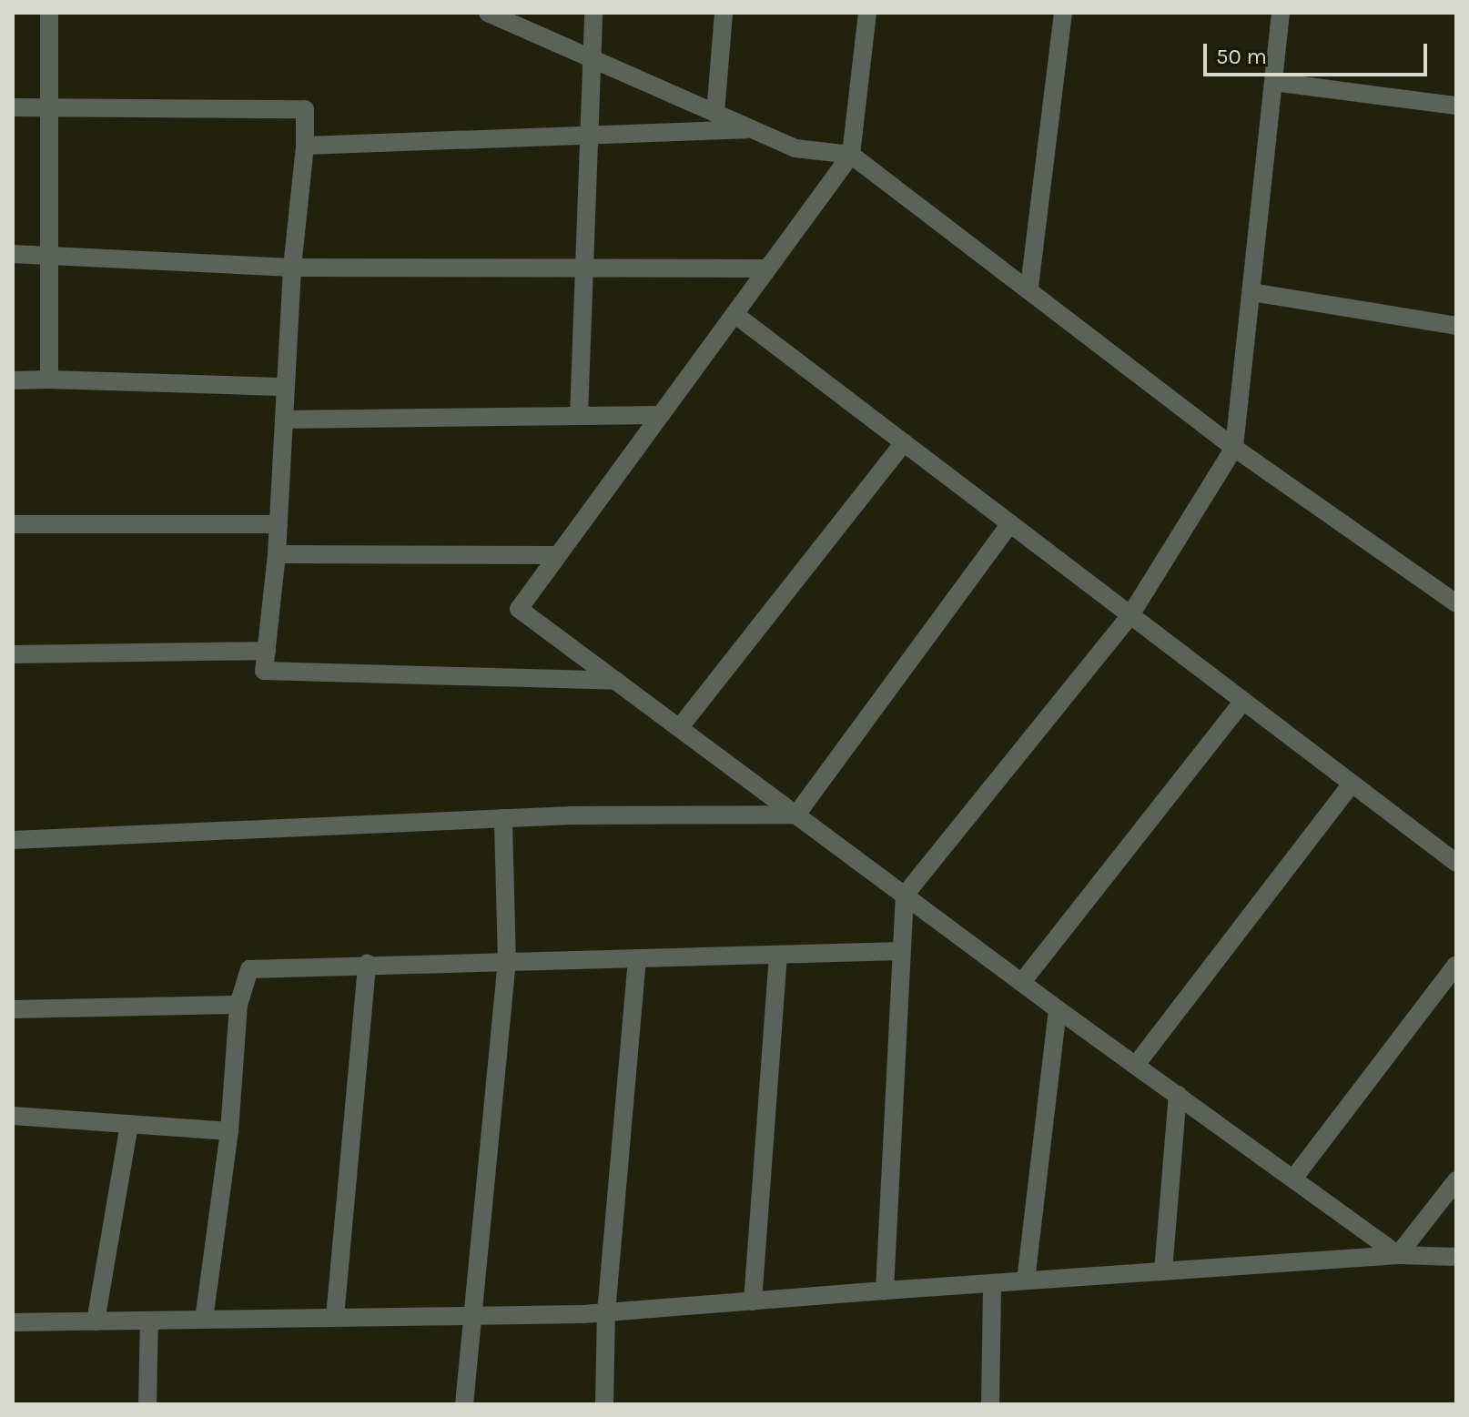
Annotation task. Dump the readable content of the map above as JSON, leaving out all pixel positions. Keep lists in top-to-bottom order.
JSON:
{
  "scale_bar": "50 m"
}
